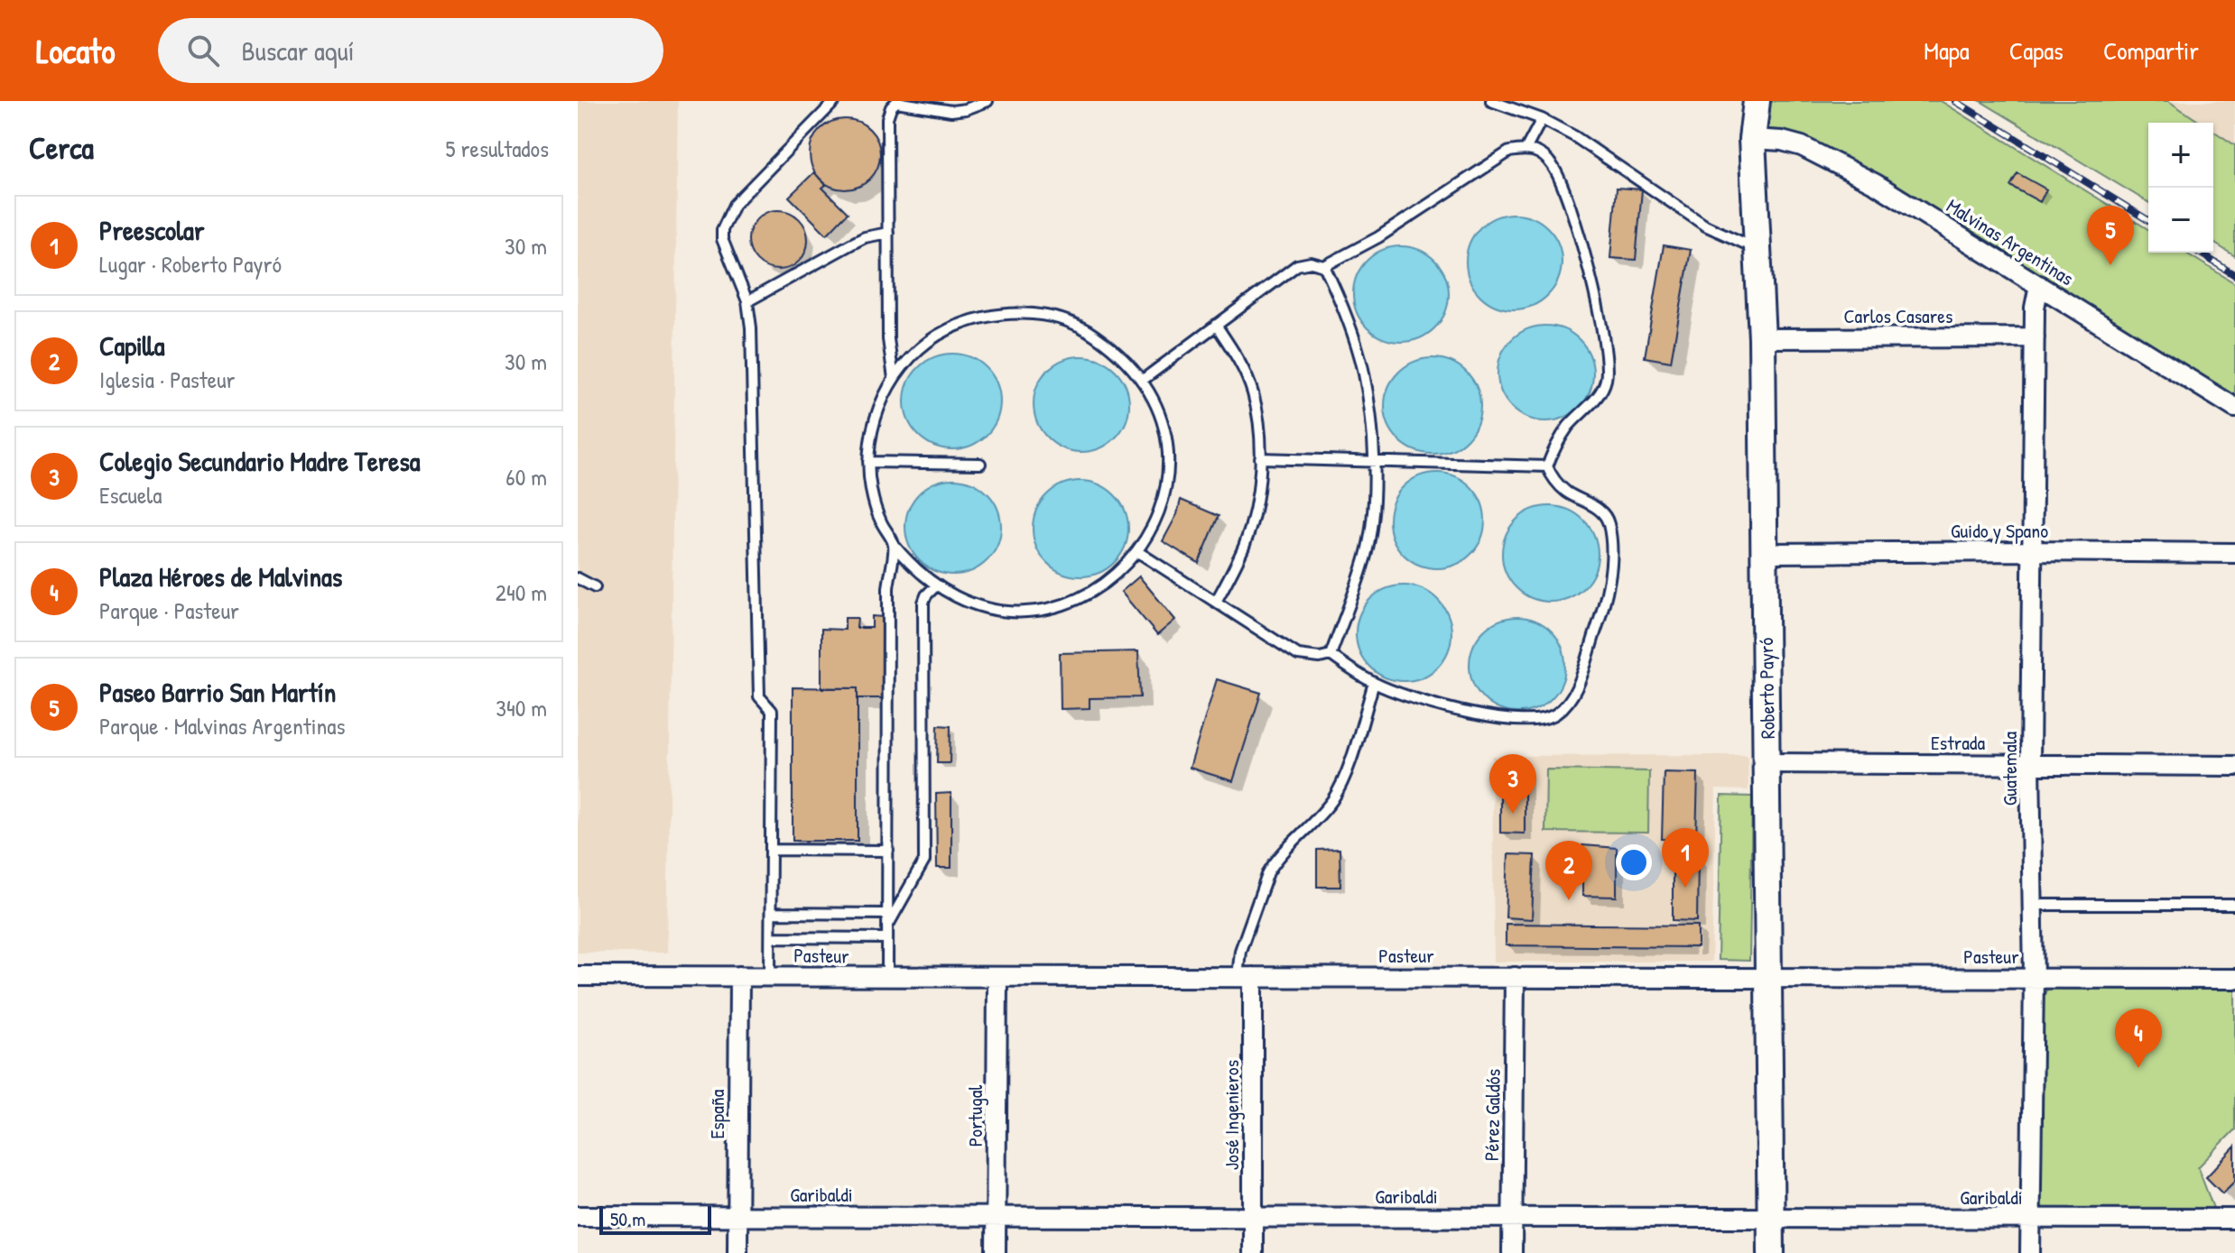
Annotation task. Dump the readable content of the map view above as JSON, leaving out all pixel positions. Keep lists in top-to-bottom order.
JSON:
{
  "streets": {
    "street": [
      "Malvinas Argentinas",
      "Carlos Casares",
      "Guido y Spano",
      "Roberto Payró",
      "Estrada",
      "Guatemala",
      "Pasteur",
      "España",
      "José Ingenieros",
      "Pérez Galdós",
      "Portugal",
      "Garibaldi"
    ]
  },
  "crossings": [
    ["Malvinas Argentinas", "Roberto Payró"],
    ["Malvinas Argentinas", "Guatemala"],
    ["Carlos Casares", "Roberto Payró"],
    ["Carlos Casares", "Guatemala"],
    ["Guido y Spano", "Roberto Payró"],
    ["Guido y Spano", "Guatemala"],
    ["Roberto Payró", "Estrada"],
    ["Roberto Payró", "Pasteur"],
    ["Roberto Payró", "Garibaldi"],
    ["Estrada", "Guatemala"],
    ["Guatemala", "Pasteur"],
    ["Guatemala", "Garibaldi"],
    ["Pasteur", "España"],
    ["Pasteur", "José Ingenieros"],
    ["Pasteur", "Pérez Galdós"],
    ["Pasteur", "Portugal"],
    ["España", "Garibaldi"],
    ["José Ingenieros", "Garibaldi"],
    ["Pérez Galdós", "Garibaldi"],
    ["Portugal", "Garibaldi"]
  ],
  "scale_bar": "50 m",
  "page": {
    "header": "Locato",
    "search": "Buscar aquí",
    "nav": ["Mapa", "Capas", "Compartir"],
    "heading": ["Cerca", "5 resultados"],
    "map_buttons": ["+", "−"],
    "list": [
      {
        "mark": "1",
        "name": "Preescolar",
        "note": "Lugar · Roberto Payró",
        "value": "30 m"
      },
      {
        "mark": "2",
        "name": "Capilla",
        "note": "Iglesia · Pasteur",
        "value": "30 m"
      },
      {
        "mark": "3",
        "name": "Colegio Secundario Madre Teresa",
        "note": "Escuela",
        "value": "60 m"
      },
      {
        "mark": "4",
        "name": "Plaza Héroes de Malvinas",
        "note": "Parque · Pasteur",
        "value": "240 m"
      },
      {
        "mark": "5",
        "name": "Paseo Barrio San Martín",
        "note": "Parque · Malvinas Argentinas",
        "value": "340 m"
      }
    ],
    "pins": [
      "5",
      "3",
      "1",
      "2",
      "4"
    ],
    "scale": "50 m"
  }
}
